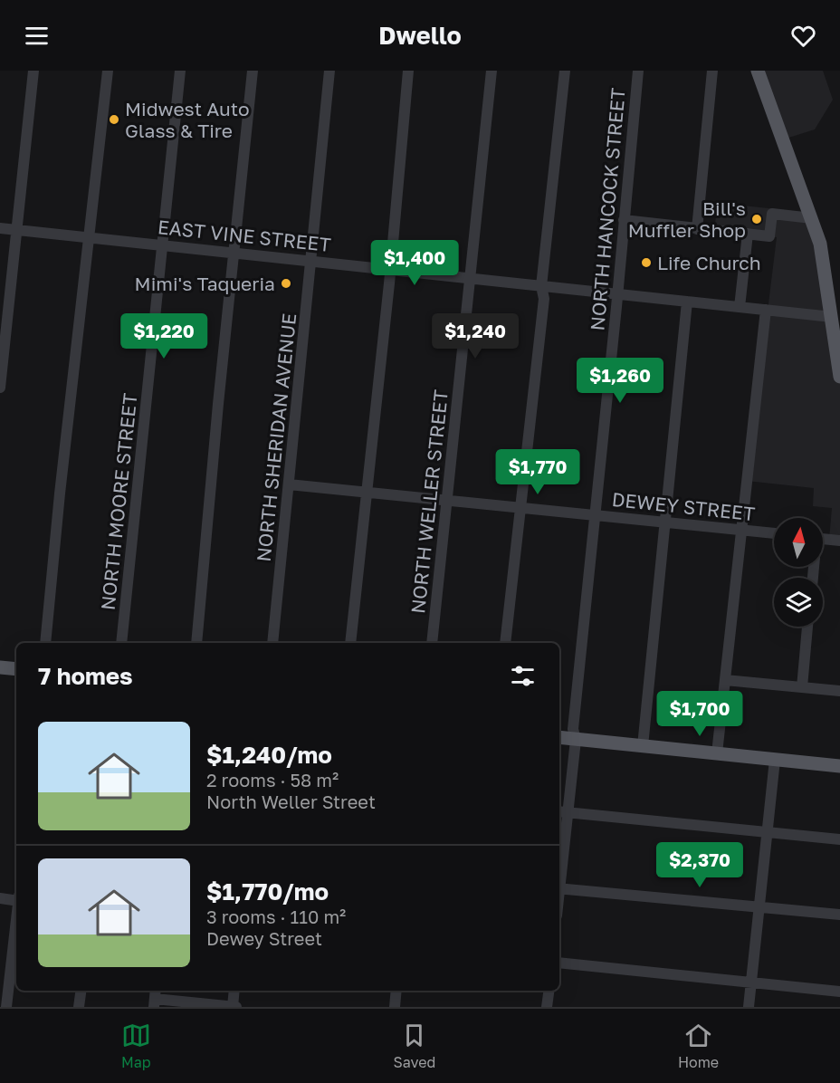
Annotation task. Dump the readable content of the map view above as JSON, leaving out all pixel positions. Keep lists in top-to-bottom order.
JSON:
{
  "streets": {
    "street": [
      "NORTH HANCOCK STREET",
      "EAST VINE STREET",
      "NORTH SHERIDAN AVENUE",
      "NORTH MOORE STREET",
      "NORTH WELLER STREET",
      "DEWEY STREET"
    ]
  },
  "crossings": [
    ["NORTH HANCOCK STREET", "EAST VINE STREET"],
    ["NORTH HANCOCK STREET", "DEWEY STREET"],
    ["EAST VINE STREET", "NORTH SHERIDAN AVENUE"],
    ["EAST VINE STREET", "NORTH MOORE STREET"],
    ["EAST VINE STREET", "NORTH WELLER STREET"],
    ["NORTH SHERIDAN AVENUE", "DEWEY STREET"],
    ["NORTH WELLER STREET", "DEWEY STREET"]
  ],
  "places": [
    "Midwest Auto Glass & Tire",
    "Bill's Muffler Shop",
    "Life Church",
    "Mimi's Taqueria"
  ],
  "north": "top",
  "page": {
    "header": "Dwello",
    "price": [
      "$1,400",
      "$1,220",
      "$1,240",
      "$1,260",
      "$1,770",
      "$1,700",
      "$2,370"
    ],
    "heading": "7 homes",
    "list": [
      {
        "name": "$1,240/mo",
        "note": "2 rooms · 58 m² · North Weller Street"
      },
      {
        "name": "$1,770/mo",
        "note": "3 rooms · 110 m² · Dewey Street"
      }
    ],
    "tabs": ["Map", "Saved", "Home"]
  }
}
